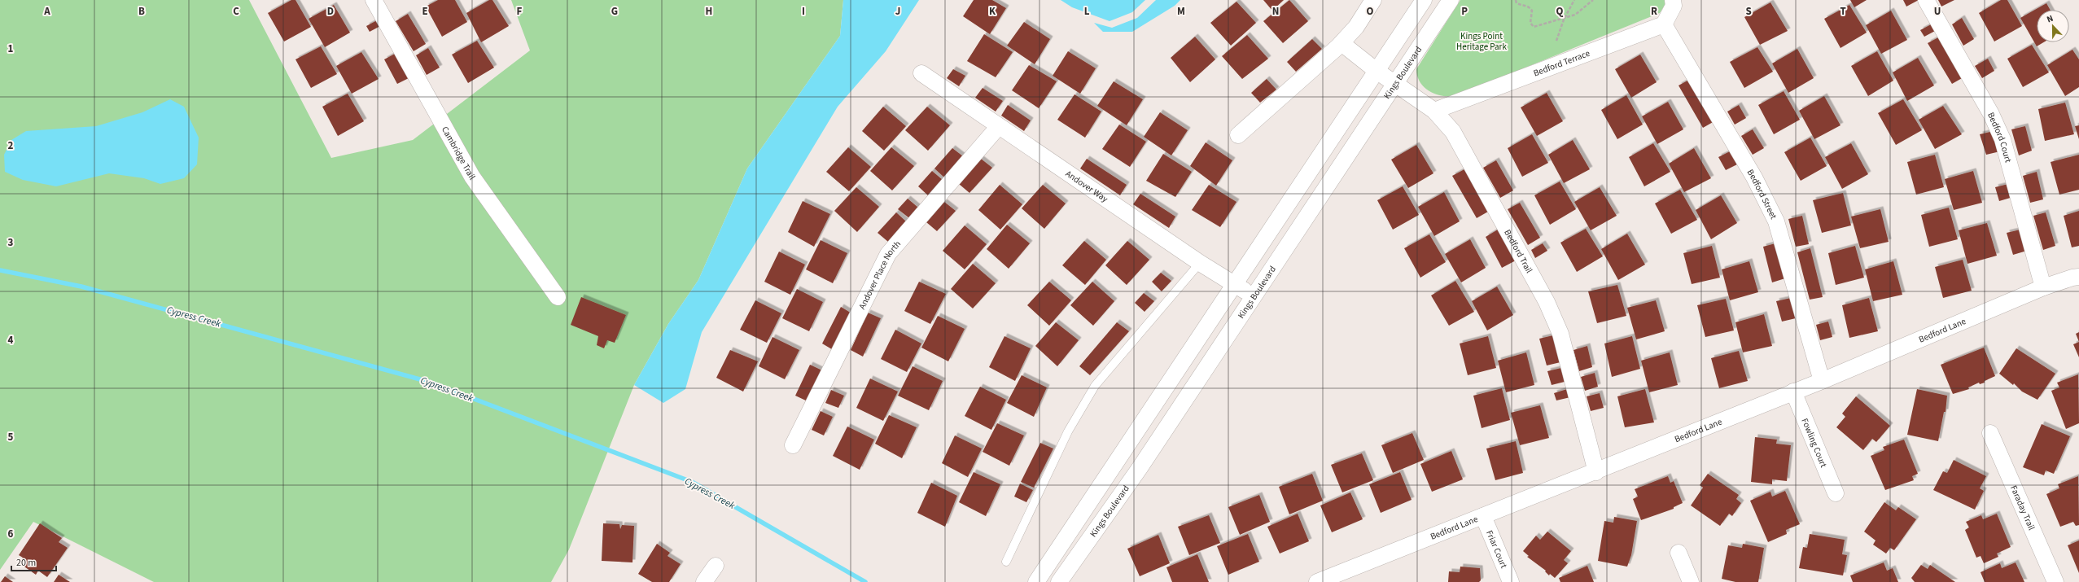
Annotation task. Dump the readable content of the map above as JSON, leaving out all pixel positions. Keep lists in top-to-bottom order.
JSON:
{
  "streets": {
    "street": [
      "Bedford Terrace",
      "Kings Boulevard",
      "Bedford Court",
      "Cambridge Trail",
      "Andover Way",
      "Bedford Street",
      "Bedford Trail",
      "Andover Place North",
      "Bedford Lane",
      "Fowling Court",
      "Faraday Trail",
      "Friar Court"
    ]
  },
  "crossings": [
    ["Bedford Terrace", "Bedford Street"],
    ["Bedford Terrace", "Bedford Trail"],
    ["Kings Boulevard", "Andover Way"],
    ["Kings Boulevard", "Bedford Trail"],
    ["Bedford Court", "Bedford Lane"],
    ["Andover Way", "Andover Place North"],
    ["Bedford Street", "Bedford Lane"],
    ["Bedford Trail", "Bedford Lane"],
    ["Bedford Lane", "Fowling Court"],
    ["Bedford Lane", "Friar Court"]
  ],
  "water": ["Cypress Creek"],
  "parks": ["Kings Point Heritage Park"],
  "scale_bar": "20 m",
  "north": "top",
  "grid": {
    "columns": [
      "A",
      "B",
      "C",
      "D",
      "E",
      "F",
      "G",
      "H",
      "I",
      "J",
      "K",
      "L",
      "M",
      "N",
      "O",
      "P",
      "Q",
      "R",
      "S",
      "T",
      "U"
    ],
    "rows": [
      "1",
      "2",
      "3",
      "4",
      "5",
      "6"
    ]
  }
}
